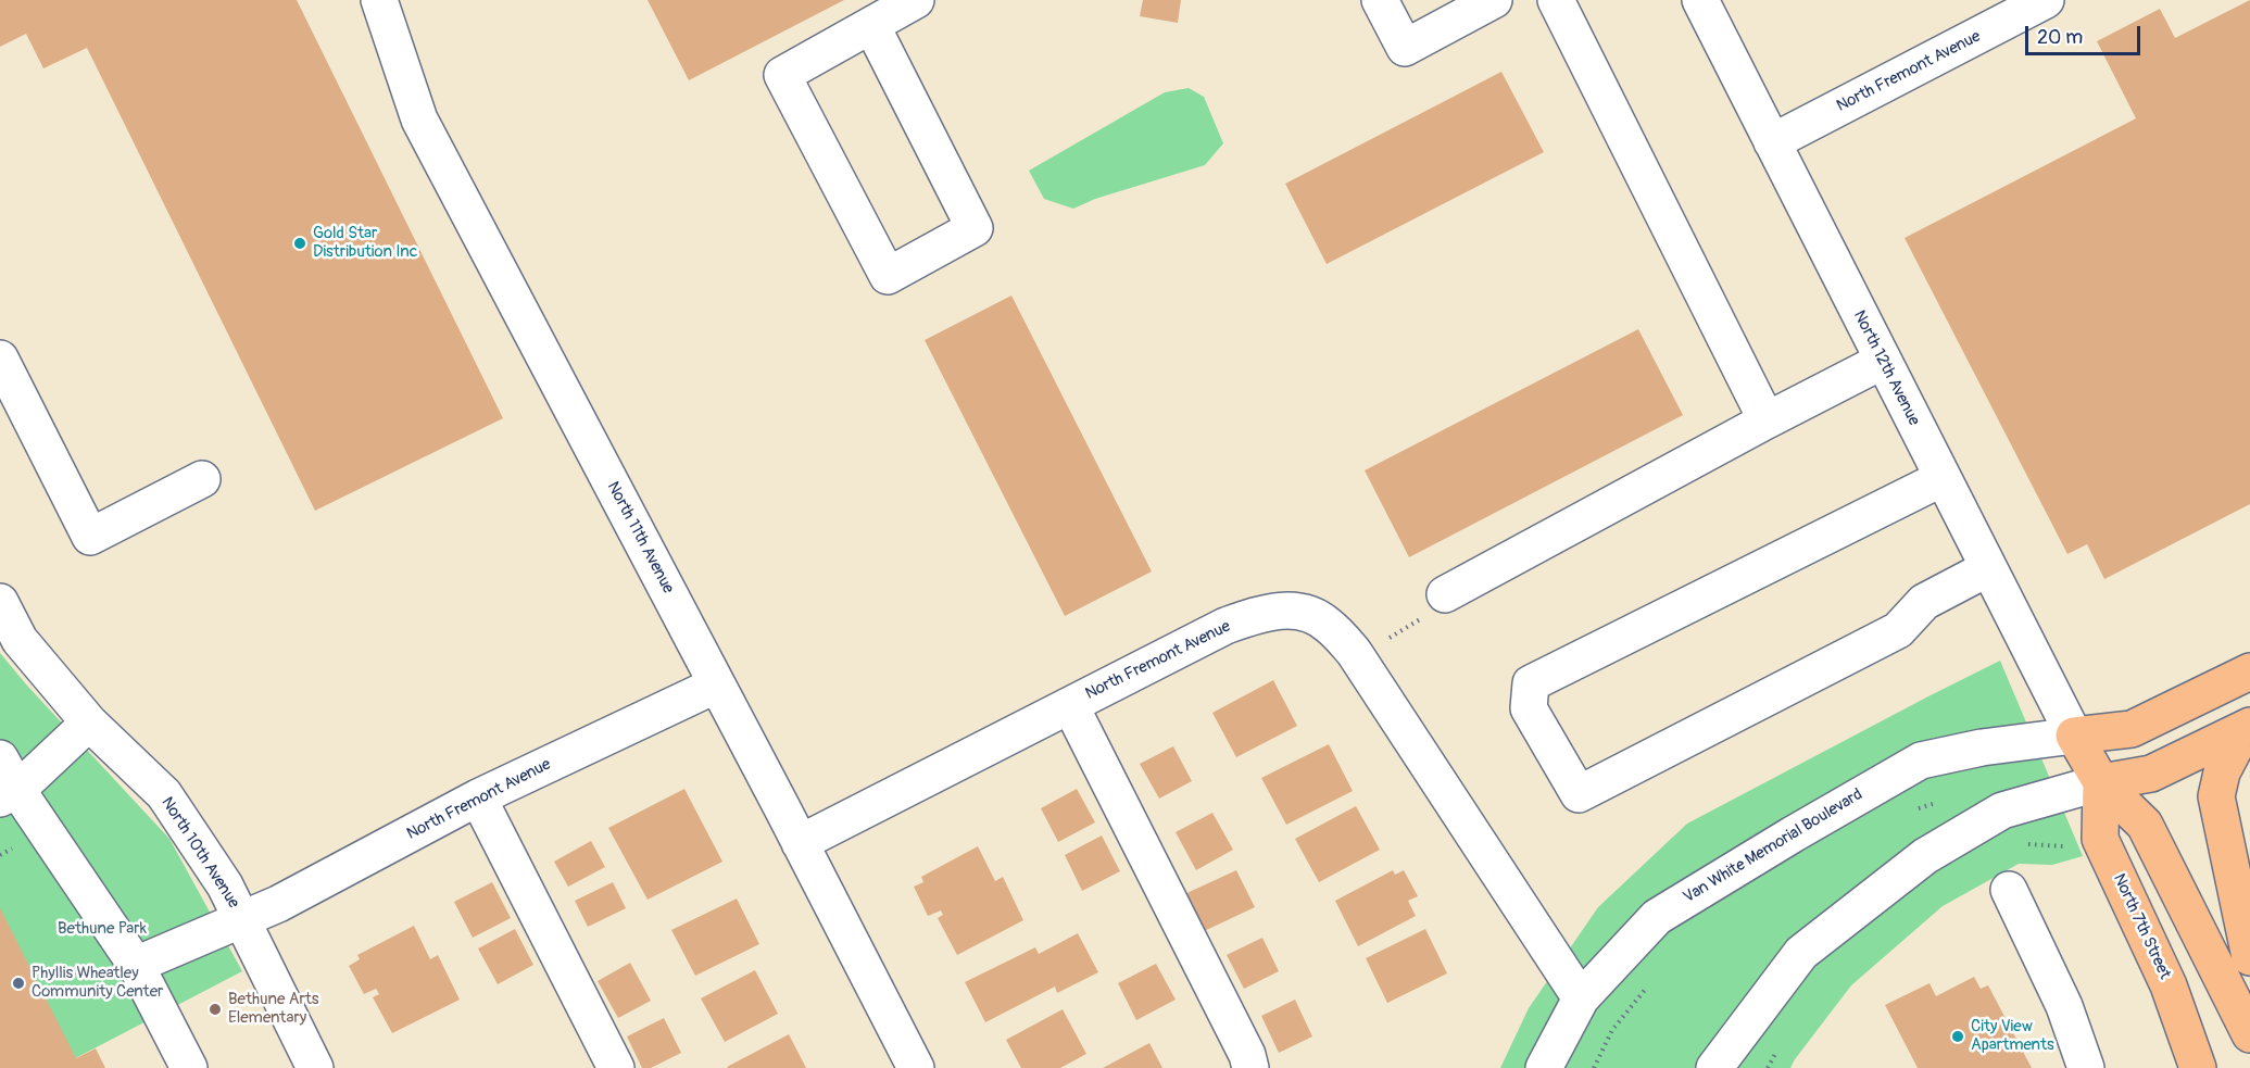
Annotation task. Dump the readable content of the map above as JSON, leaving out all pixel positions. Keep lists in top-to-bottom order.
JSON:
{
  "streets": {
    "main road": ["North 7th Street"],
    "street": [
      "North Fremont Avenue",
      "North 12th Avenue",
      "North 11th Avenue",
      "Van White Memorial Boulevard",
      "North 10th Avenue"
    ]
  },
  "crossings": [
    ["North Fremont Avenue", "North 12th Avenue"],
    ["North Fremont Avenue", "North 11th Avenue"],
    ["North Fremont Avenue", "Van White Memorial Boulevard"],
    ["North Fremont Avenue", "North 10th Avenue"],
    ["North 12th Avenue", "Van White Memorial Boulevard"]
  ],
  "parks": ["Bethune Park"],
  "places": [
    "Gold Star Distribution Inc",
    "Phyllis Wheatley Community Center",
    "Bethune Arts Elementary",
    "City View Apartments"
  ],
  "scale_bar": "20 m"
}
